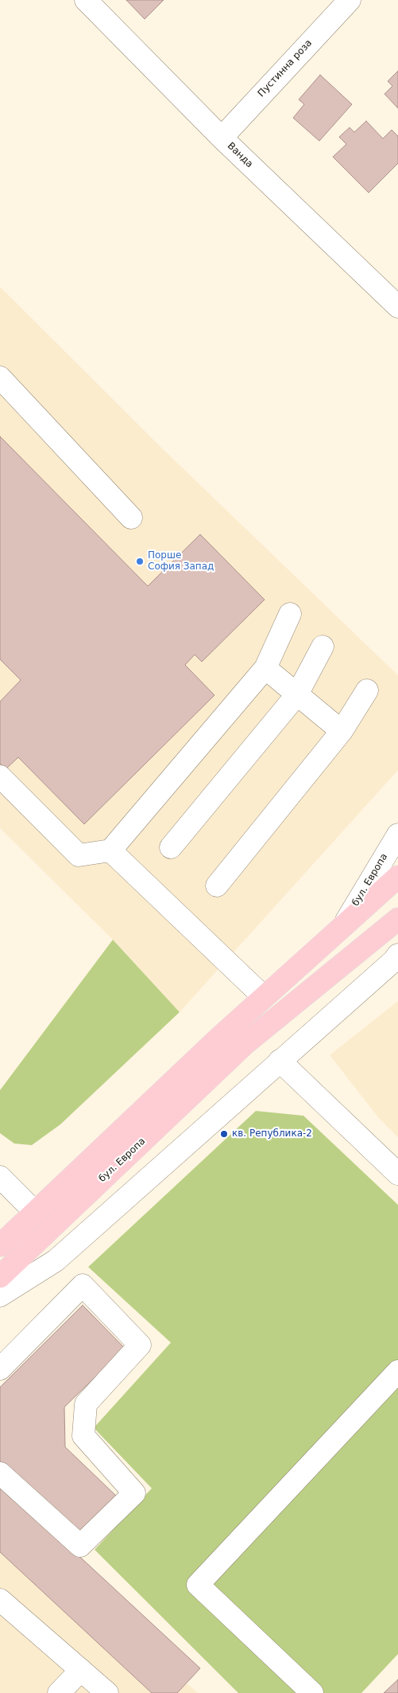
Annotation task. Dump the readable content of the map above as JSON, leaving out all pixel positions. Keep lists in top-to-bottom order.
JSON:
{
  "streets": {
    "main road": ["бул. Европа"],
    "street": ["Пустинна роза", "Ванда"]
  },
  "crossings": [
    ["Пустинна роза", "Ванда"]
  ],
  "places": ["Порше София Запад", "кв. Република-2"]
}
